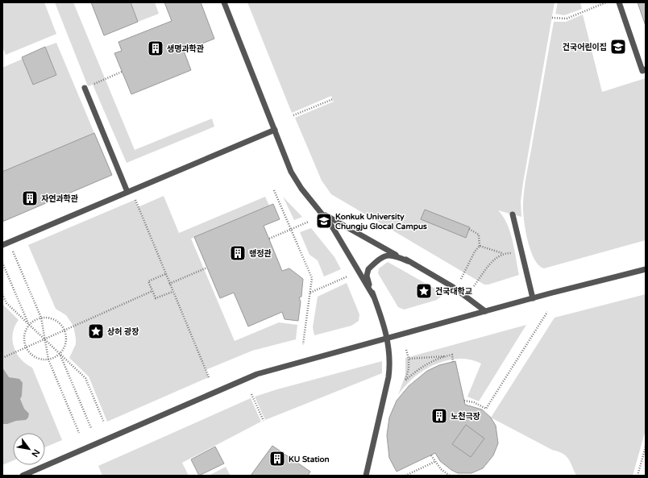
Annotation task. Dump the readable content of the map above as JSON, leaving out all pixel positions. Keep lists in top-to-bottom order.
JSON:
{
  "places": {
    "school or university": ["건국어린이집", "Konkuk University Chungju Glocal Campus"],
    "building": [
      "생명과학관",
      "자연과학관",
      "행정관",
      "노천극장",
      "KU Station"
    ],
    "place": ["건국대학교", "상허 광장"]
  },
  "north": "bottom right"
}
